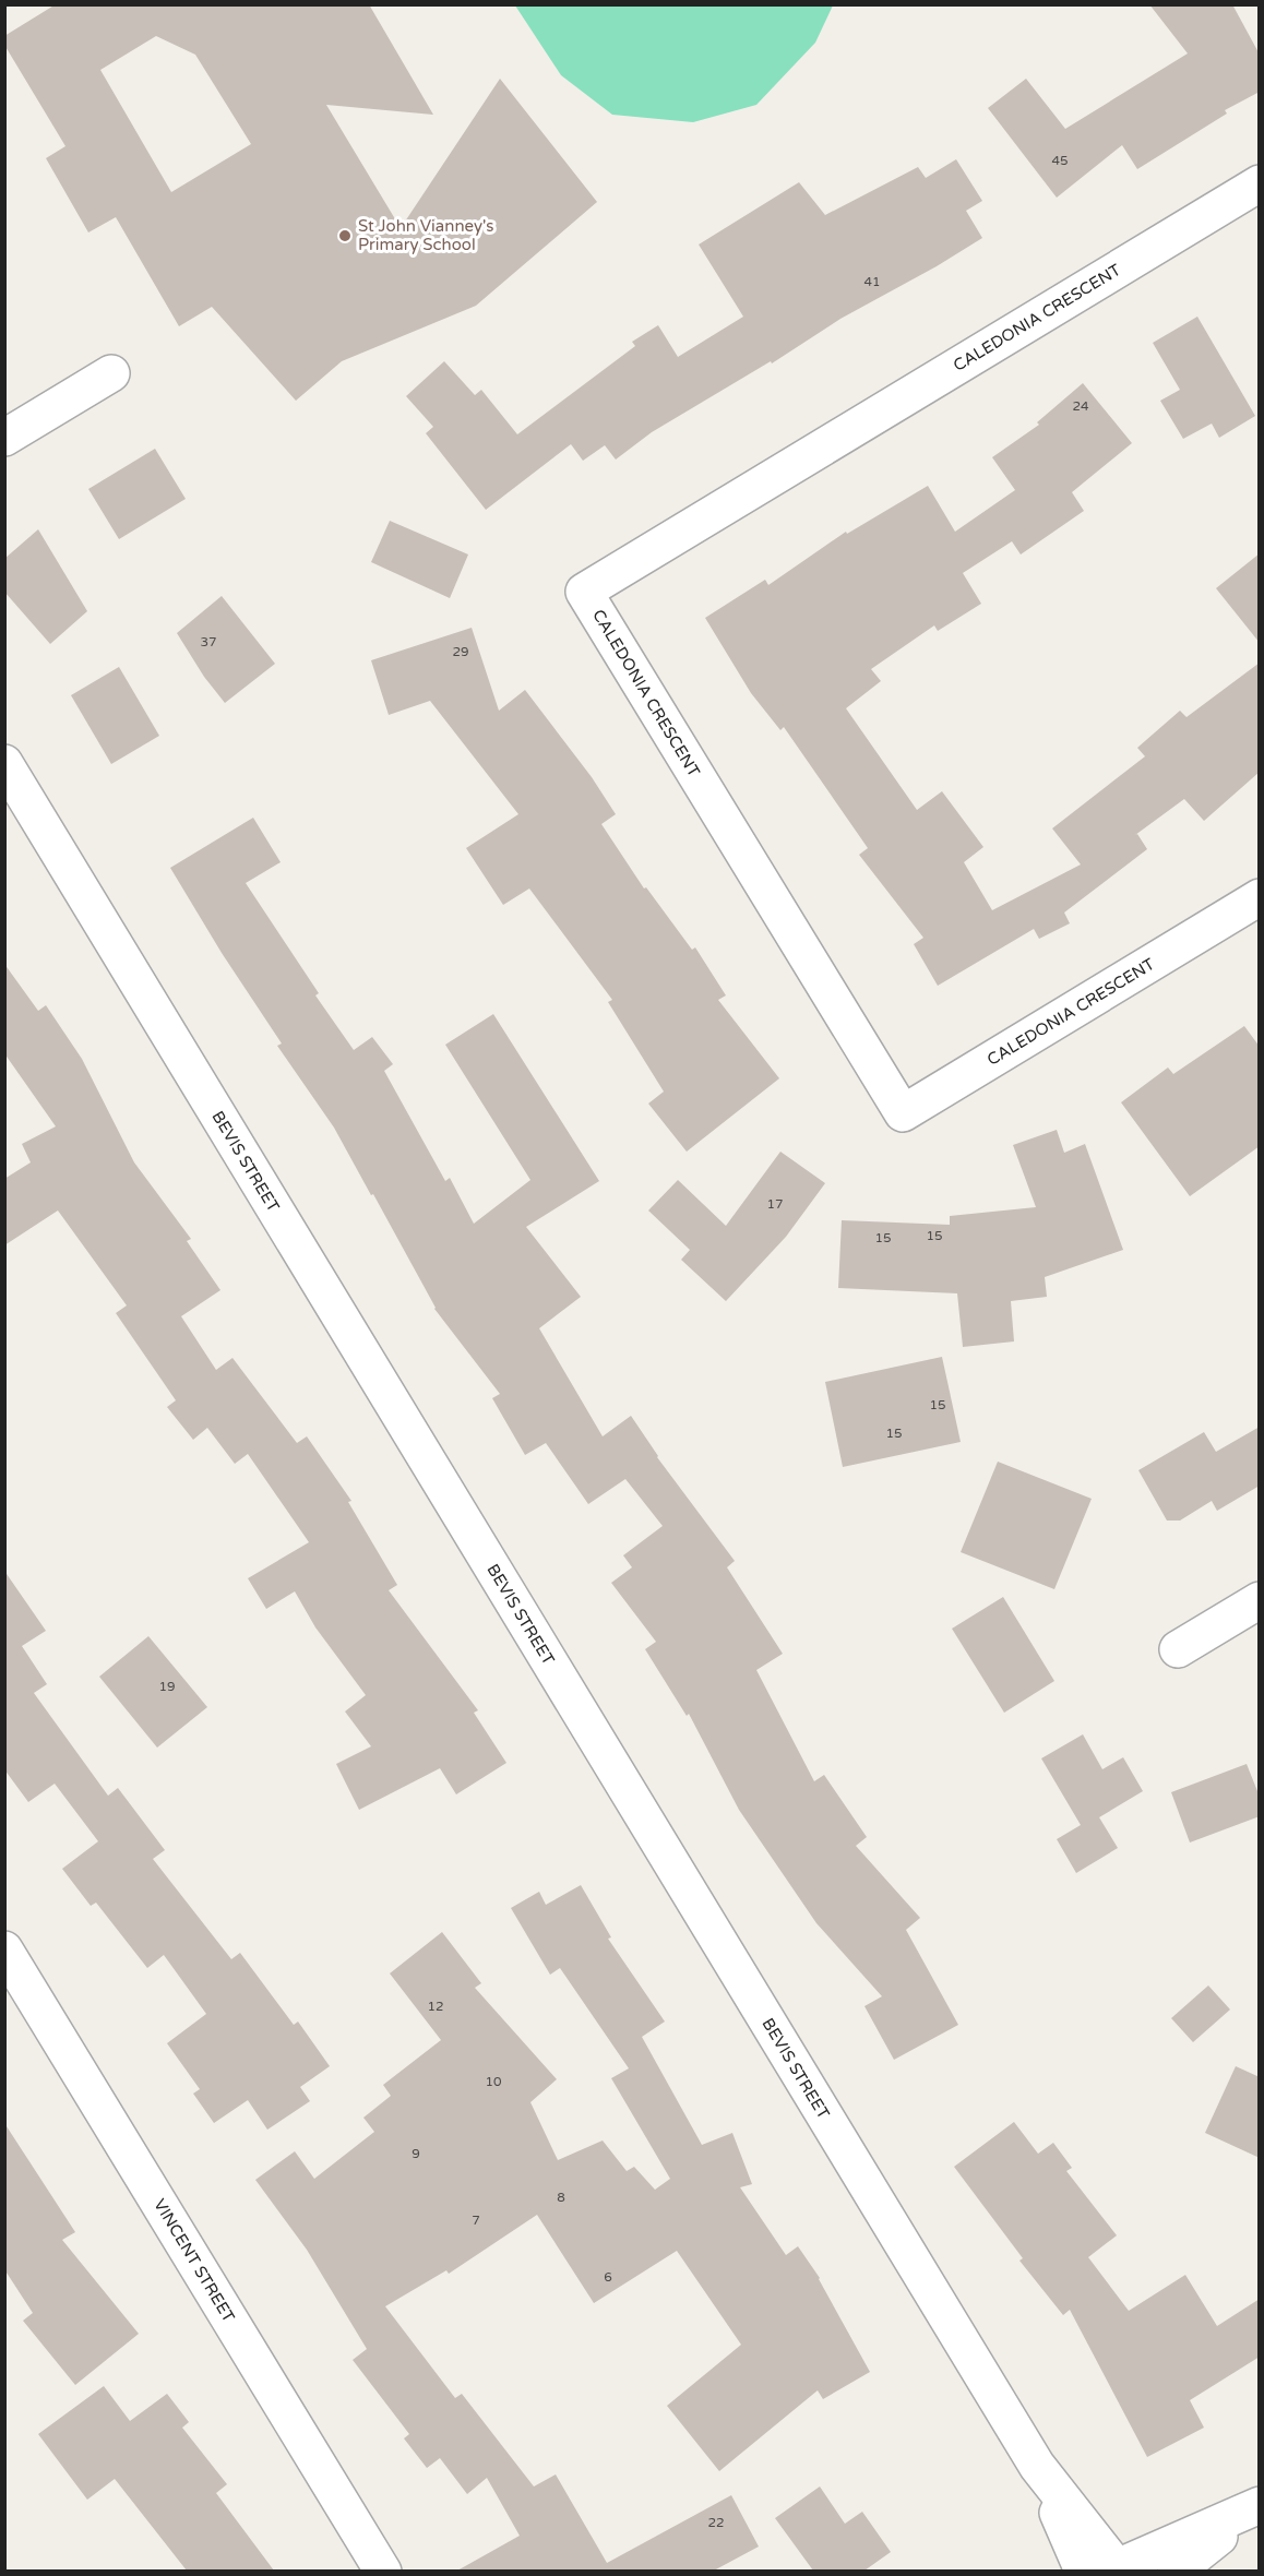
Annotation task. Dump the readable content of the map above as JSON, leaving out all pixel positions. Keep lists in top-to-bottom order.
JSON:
{
  "streets": {
    "street": ["CALEDONIA CRESCENT", "BEVIS STREET", "VINCENT STREET"]
  },
  "places": ["St John Vianney's Primary School"],
  "house_numbers": [
    "45",
    "41",
    "24",
    "37",
    "29",
    "17",
    "15",
    "15",
    "15",
    "15",
    "19",
    "12",
    "10",
    "9",
    "8",
    "7",
    "6",
    "22"
  ]
}
